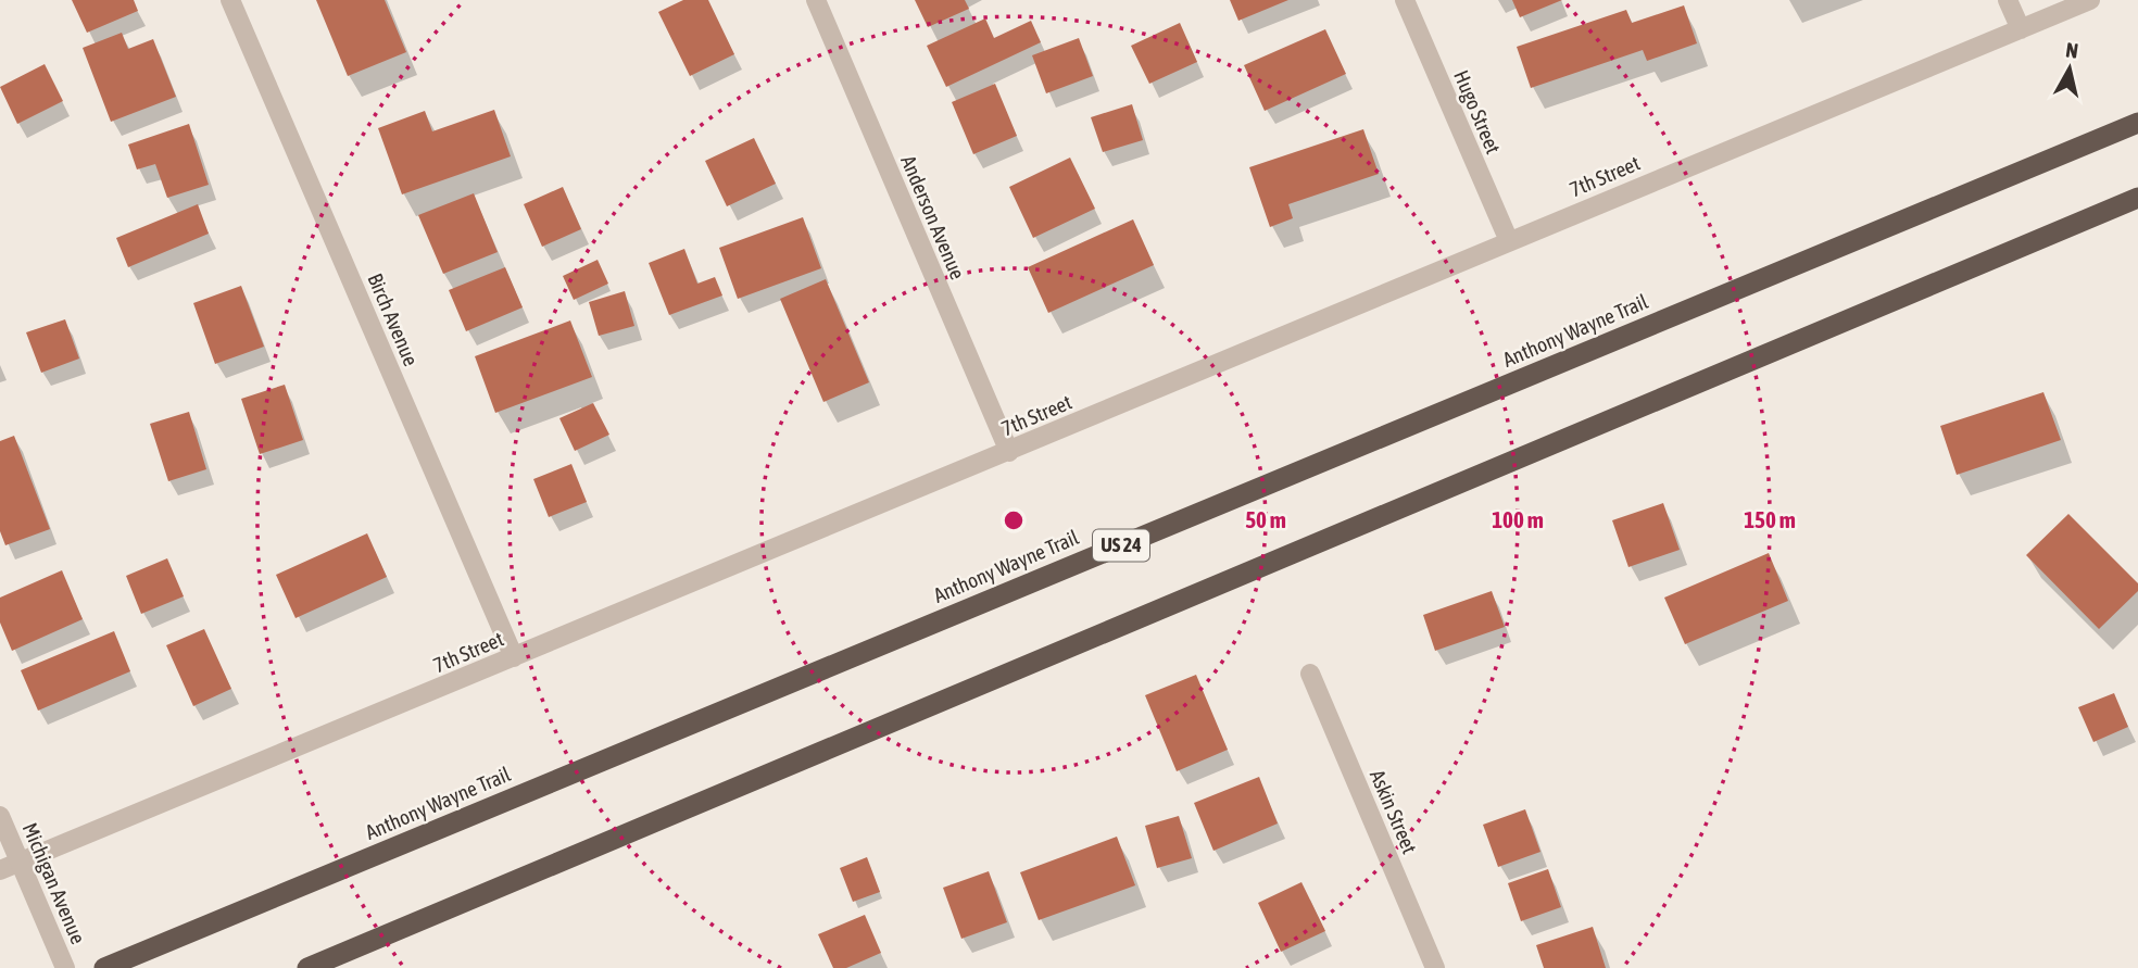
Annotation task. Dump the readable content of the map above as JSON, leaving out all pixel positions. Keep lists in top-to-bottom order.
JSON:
{
  "streets": {
    "highway": ["Anthony Wayne Trail", "US 24"],
    "street": [
      "Hugo Street",
      "7th Street",
      "Anderson Avenue",
      "Birch Avenue",
      "Askin Street",
      "Michigan Avenue"
    ]
  },
  "crossings": [
    ["Hugo Street", "7th Street"],
    ["7th Street", "Anderson Avenue"],
    ["7th Street", "Birch Avenue"],
    ["7th Street", "Michigan Avenue"]
  ],
  "north": "top",
  "rings": ["50 m", "100 m", "150 m"]
}
